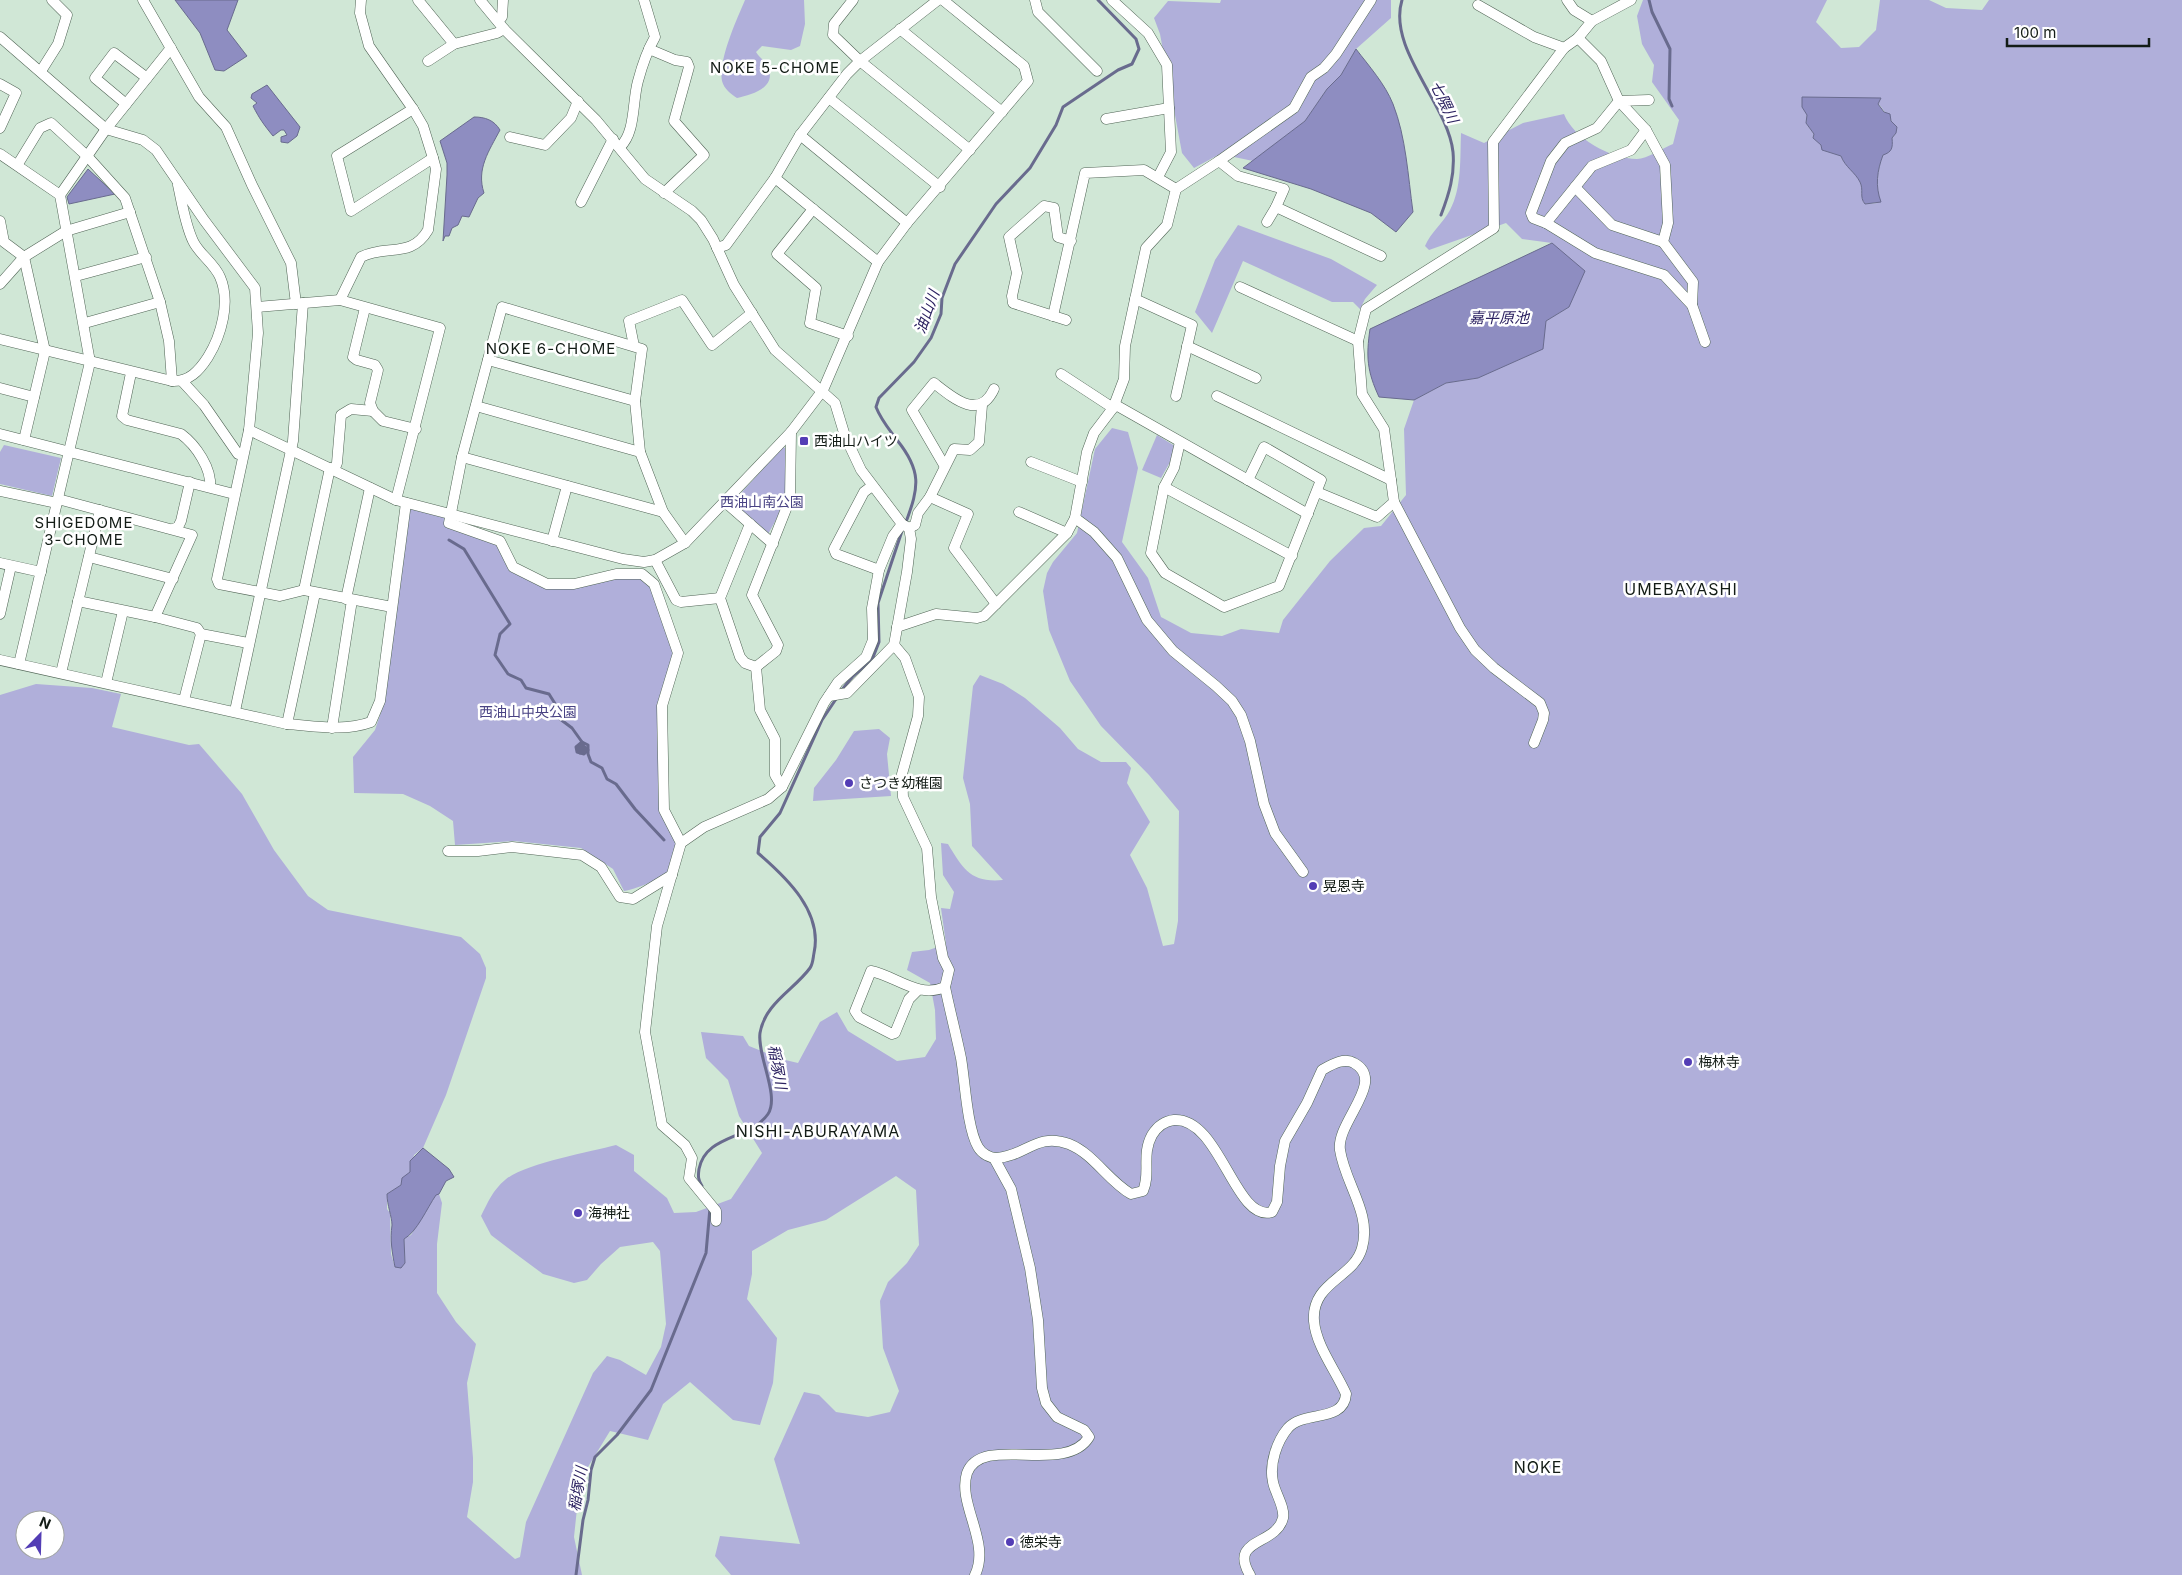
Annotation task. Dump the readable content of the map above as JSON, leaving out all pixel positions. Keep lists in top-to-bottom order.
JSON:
{
  "districts": [
    "NOKE 5-CHOME",
    "NOKE 6-CHOME",
    "SHIGEDOME 3-CHOME",
    "UMEBAYASHI",
    "NISHI-ABURAYAMA",
    "NOKE"
  ],
  "water": [
    "七隈川",
    "油山川",
    "嘉平原池",
    "稲塚川"
  ],
  "parks": ["西油山南公園", "西油山中央公園"],
  "places": {
    "transit": ["西油山ハイツ"],
    "other": [
      "さつき幼稚園",
      "晃恩寺",
      "梅林寺",
      "海神社",
      "徳栄寺"
    ]
  },
  "scale_bar": "100 m",
  "north": "top right"
}
